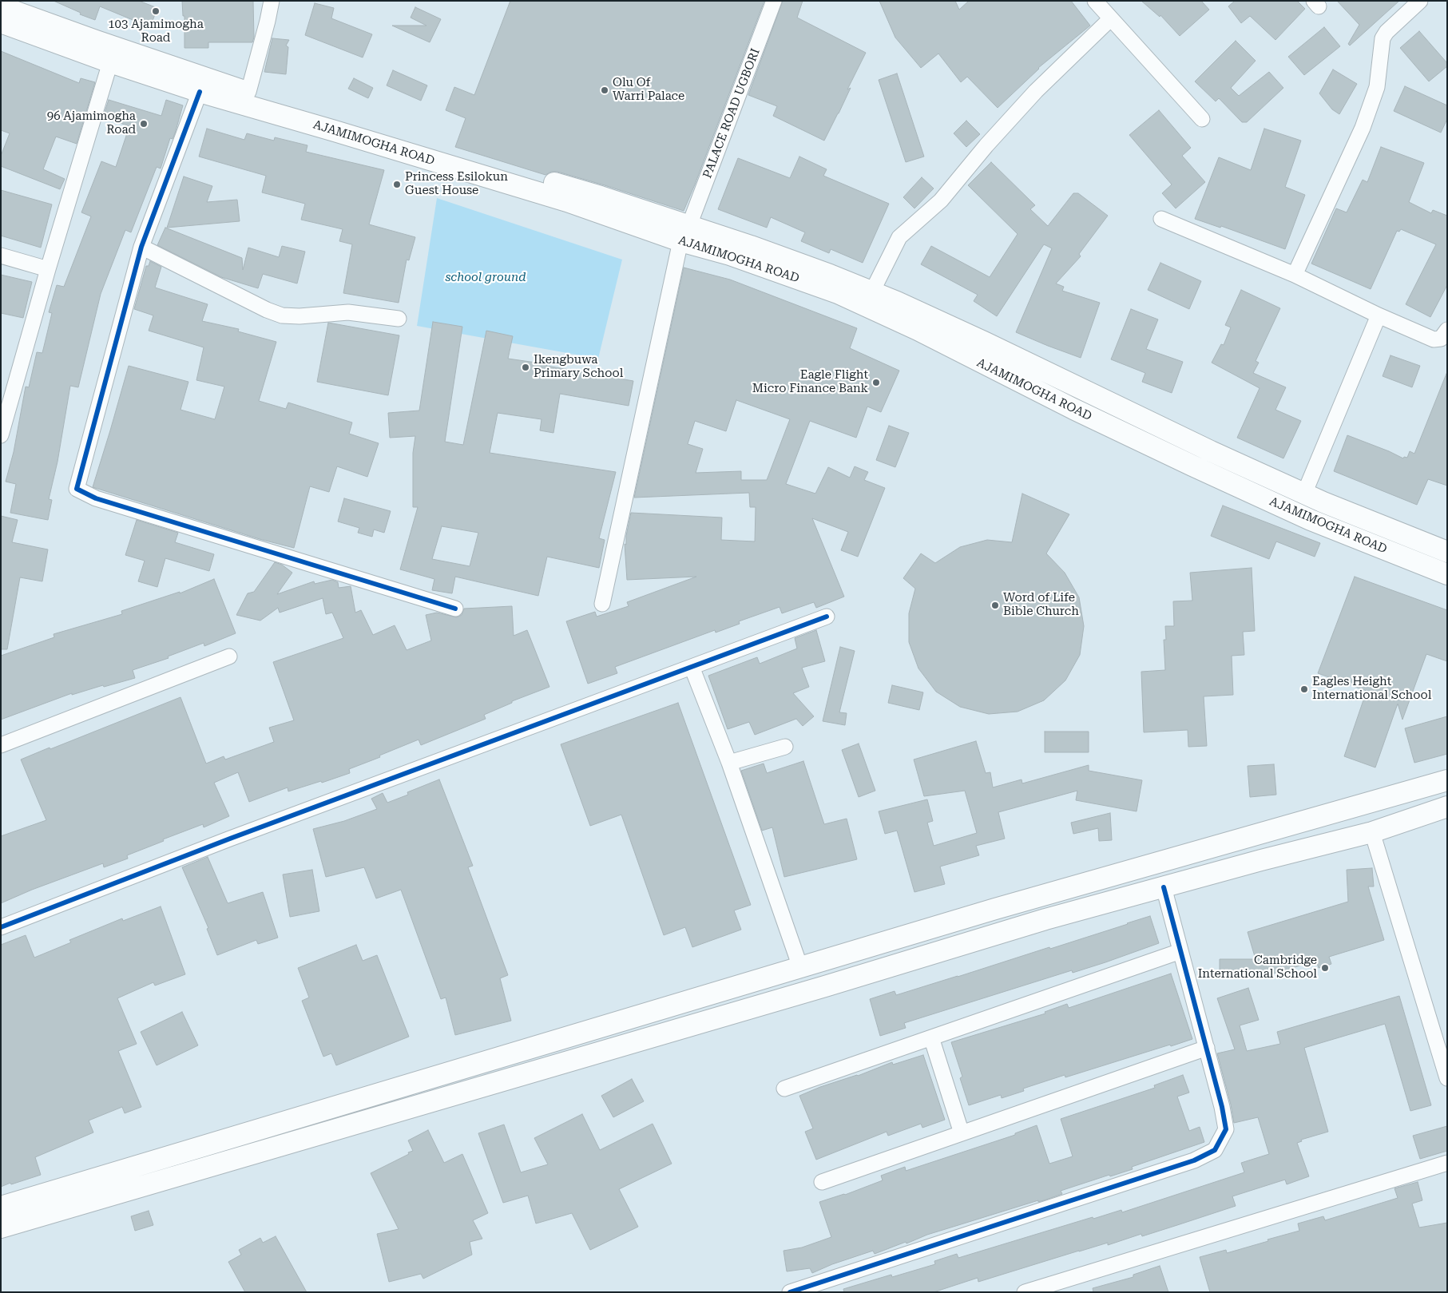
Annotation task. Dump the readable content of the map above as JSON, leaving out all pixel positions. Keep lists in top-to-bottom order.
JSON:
{
  "streets": {
    "main road": ["AJAMIMOGHA ROAD"],
    "street": ["PALACE ROAD UGBORI"]
  },
  "crossings": [
    ["PALACE ROAD UGBORI", "AJAMIMOGHA ROAD"]
  ],
  "parks": ["school ground"],
  "places": [
    "103 Ajamimogha Road",
    "Olu Of Warri Palace",
    "96 Ajamimogha Road",
    "Princess Esilokun Guest House",
    "Ikengbuwa Primary School",
    "Eagle Flight Micro Finance Bank",
    "Word of Life Bible Church",
    "Eagles Height International School",
    "Cambridge International School"
  ]
}
